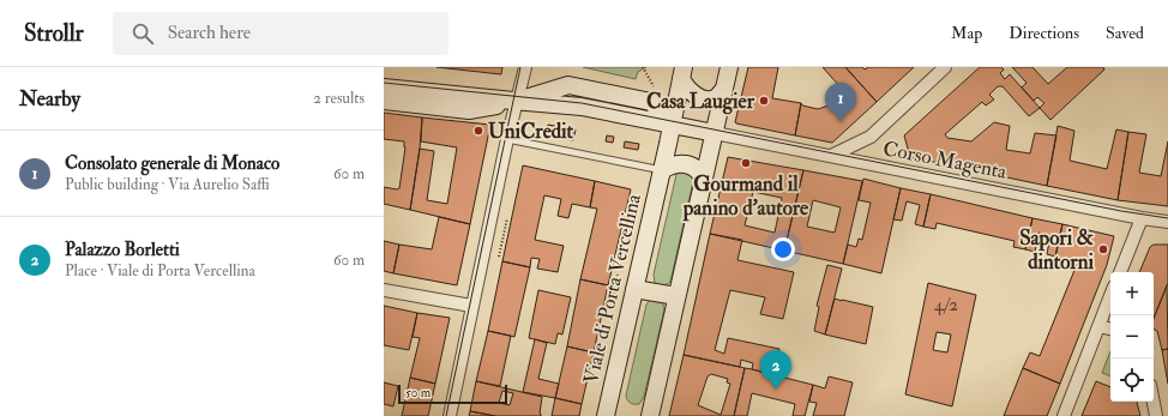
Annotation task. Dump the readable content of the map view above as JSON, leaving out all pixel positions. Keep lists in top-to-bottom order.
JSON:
{
  "streets": {
    "main road": ["Viale di Porta Vercellina"],
    "street": ["Corso Magenta"]
  },
  "places": [
    "Casa Laugier",
    "UniCredit",
    "Gourmand il panino d'autore",
    "Sapori & dintorni"
  ],
  "house_numbers": ["4/2"],
  "scale_bar": "50 m",
  "page": {
    "header": "Strollr",
    "search": "Search here",
    "nav": ["Map", "Directions", "Saved"],
    "heading": ["Nearby", "2 results"],
    "pins": ["1", "2"],
    "list": [
      {
        "mark": "1",
        "name": "Consolato generale di Monaco",
        "note": "Public building · Via Aurelio Saffi",
        "value": "60 m"
      },
      {
        "mark": "2",
        "name": "Palazzo Borletti",
        "note": "Place · Viale di Porta Vercellina",
        "value": "60 m"
      }
    ],
    "map_buttons": ["+", "−"],
    "scale": "50 m"
  }
}
